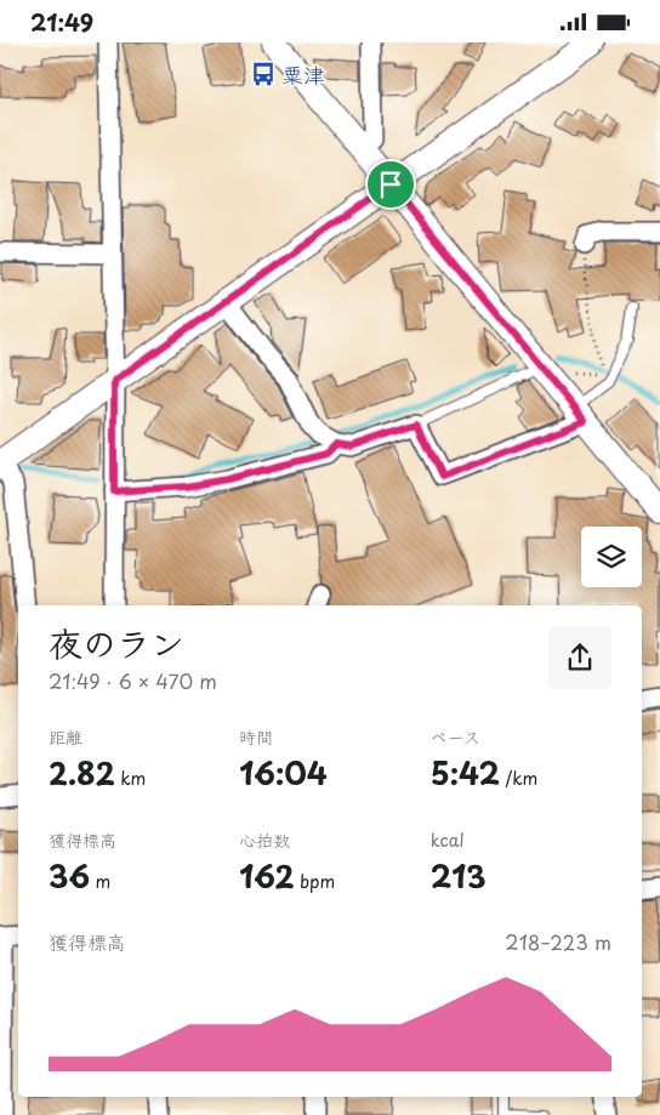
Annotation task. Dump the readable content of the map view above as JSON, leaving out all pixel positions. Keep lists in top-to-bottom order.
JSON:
{
  "places": {
    "bus stop": ["粟津"]
  },
  "page": {
    "status": "21:49",
    "heading": ["夜のラン", "21:49 · 6 × 470 m"],
    "stats": [
      ["距離", "2.82 km"],
      ["時間", "16:04"],
      ["ペース", "5:42 /km"],
      ["獲得標高", "36 m"],
      ["心拍数", "162 bpm"],
      ["kcal", "213"]
    ],
    "chart": ["獲得標高", "218–223 m"]
  }
}
